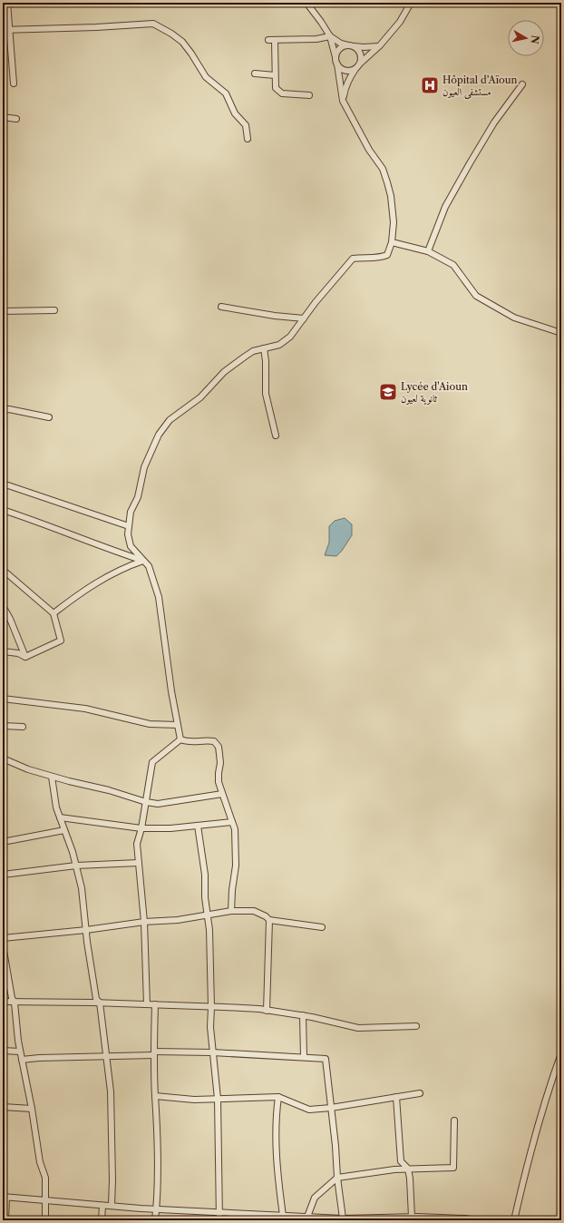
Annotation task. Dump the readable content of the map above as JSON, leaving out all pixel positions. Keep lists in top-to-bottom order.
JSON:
{
  "places": {
    "hospital": ["Hôpital d’Aïoun مستشفى العيون"],
    "school or university": ["Lycée d'Aioun ثانوية لعيون"]
  },
  "north": "right"
}
